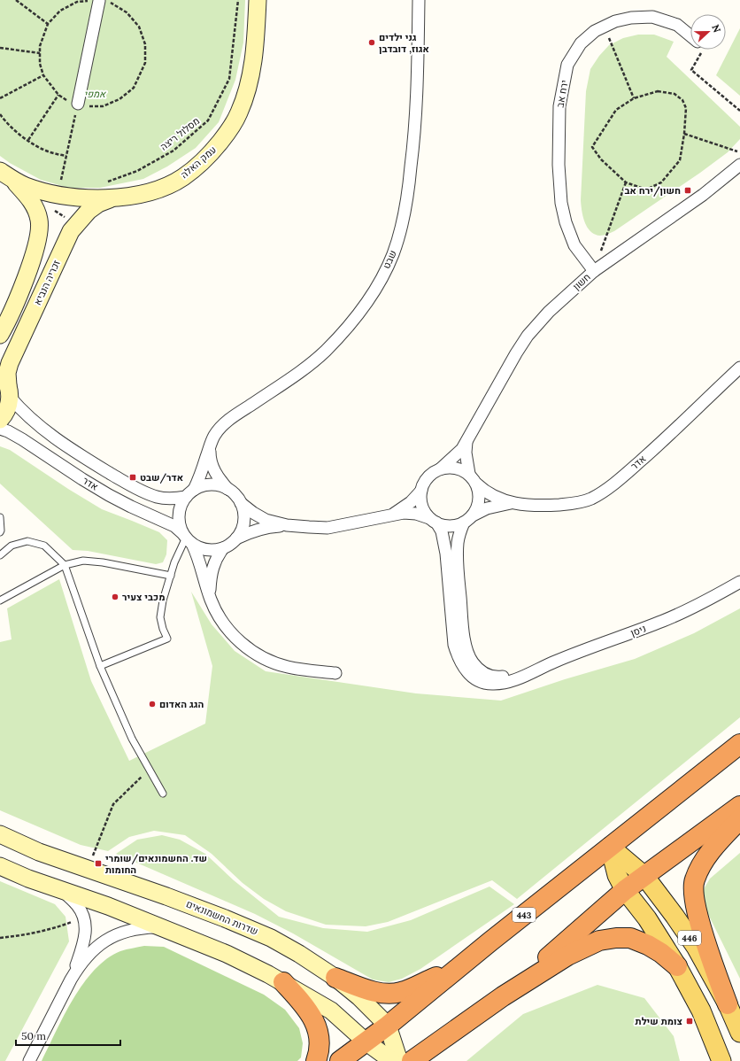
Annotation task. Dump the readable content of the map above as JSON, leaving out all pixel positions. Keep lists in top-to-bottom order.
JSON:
{
  "streets": {
    "highway": ["443"],
    "main road": [
      "עמק האלה",
      "זכריה הנביא",
      "שדרות החשמונאים",
      "446"
    ],
    "street": [
      "ירח אב",
      "שבט",
      "חשון",
      "אדר",
      "ניסן"
    ],
    "path": ["מסלול ריצה"]
  },
  "crossings": [
    ["ירח אב", "חשון"],
    ["עמק האלה", "זכריה הנביא"],
    ["שבט", "אדר"],
    ["חשון", "אדר"],
    ["חשון", "ניסן"],
    ["זכריה הנביא", "אדר"],
    ["אדר", "ניסן"],
    ["443", "שדרות החשמונאים"],
    ["443", "446"]
  ],
  "parks": ["אמפי"],
  "places": {
    "other": ["גני ילדים אגוז, דובדבן", "מכבי צעיר", "הגג האדום"],
    "transit": [
      "חשון/ירח אב",
      "אדר/שבט",
      "שד. החשמונאים/שומרי החומות",
      "צומת שילת"
    ]
  },
  "scale_bar": "50 m",
  "north": "right"
}
